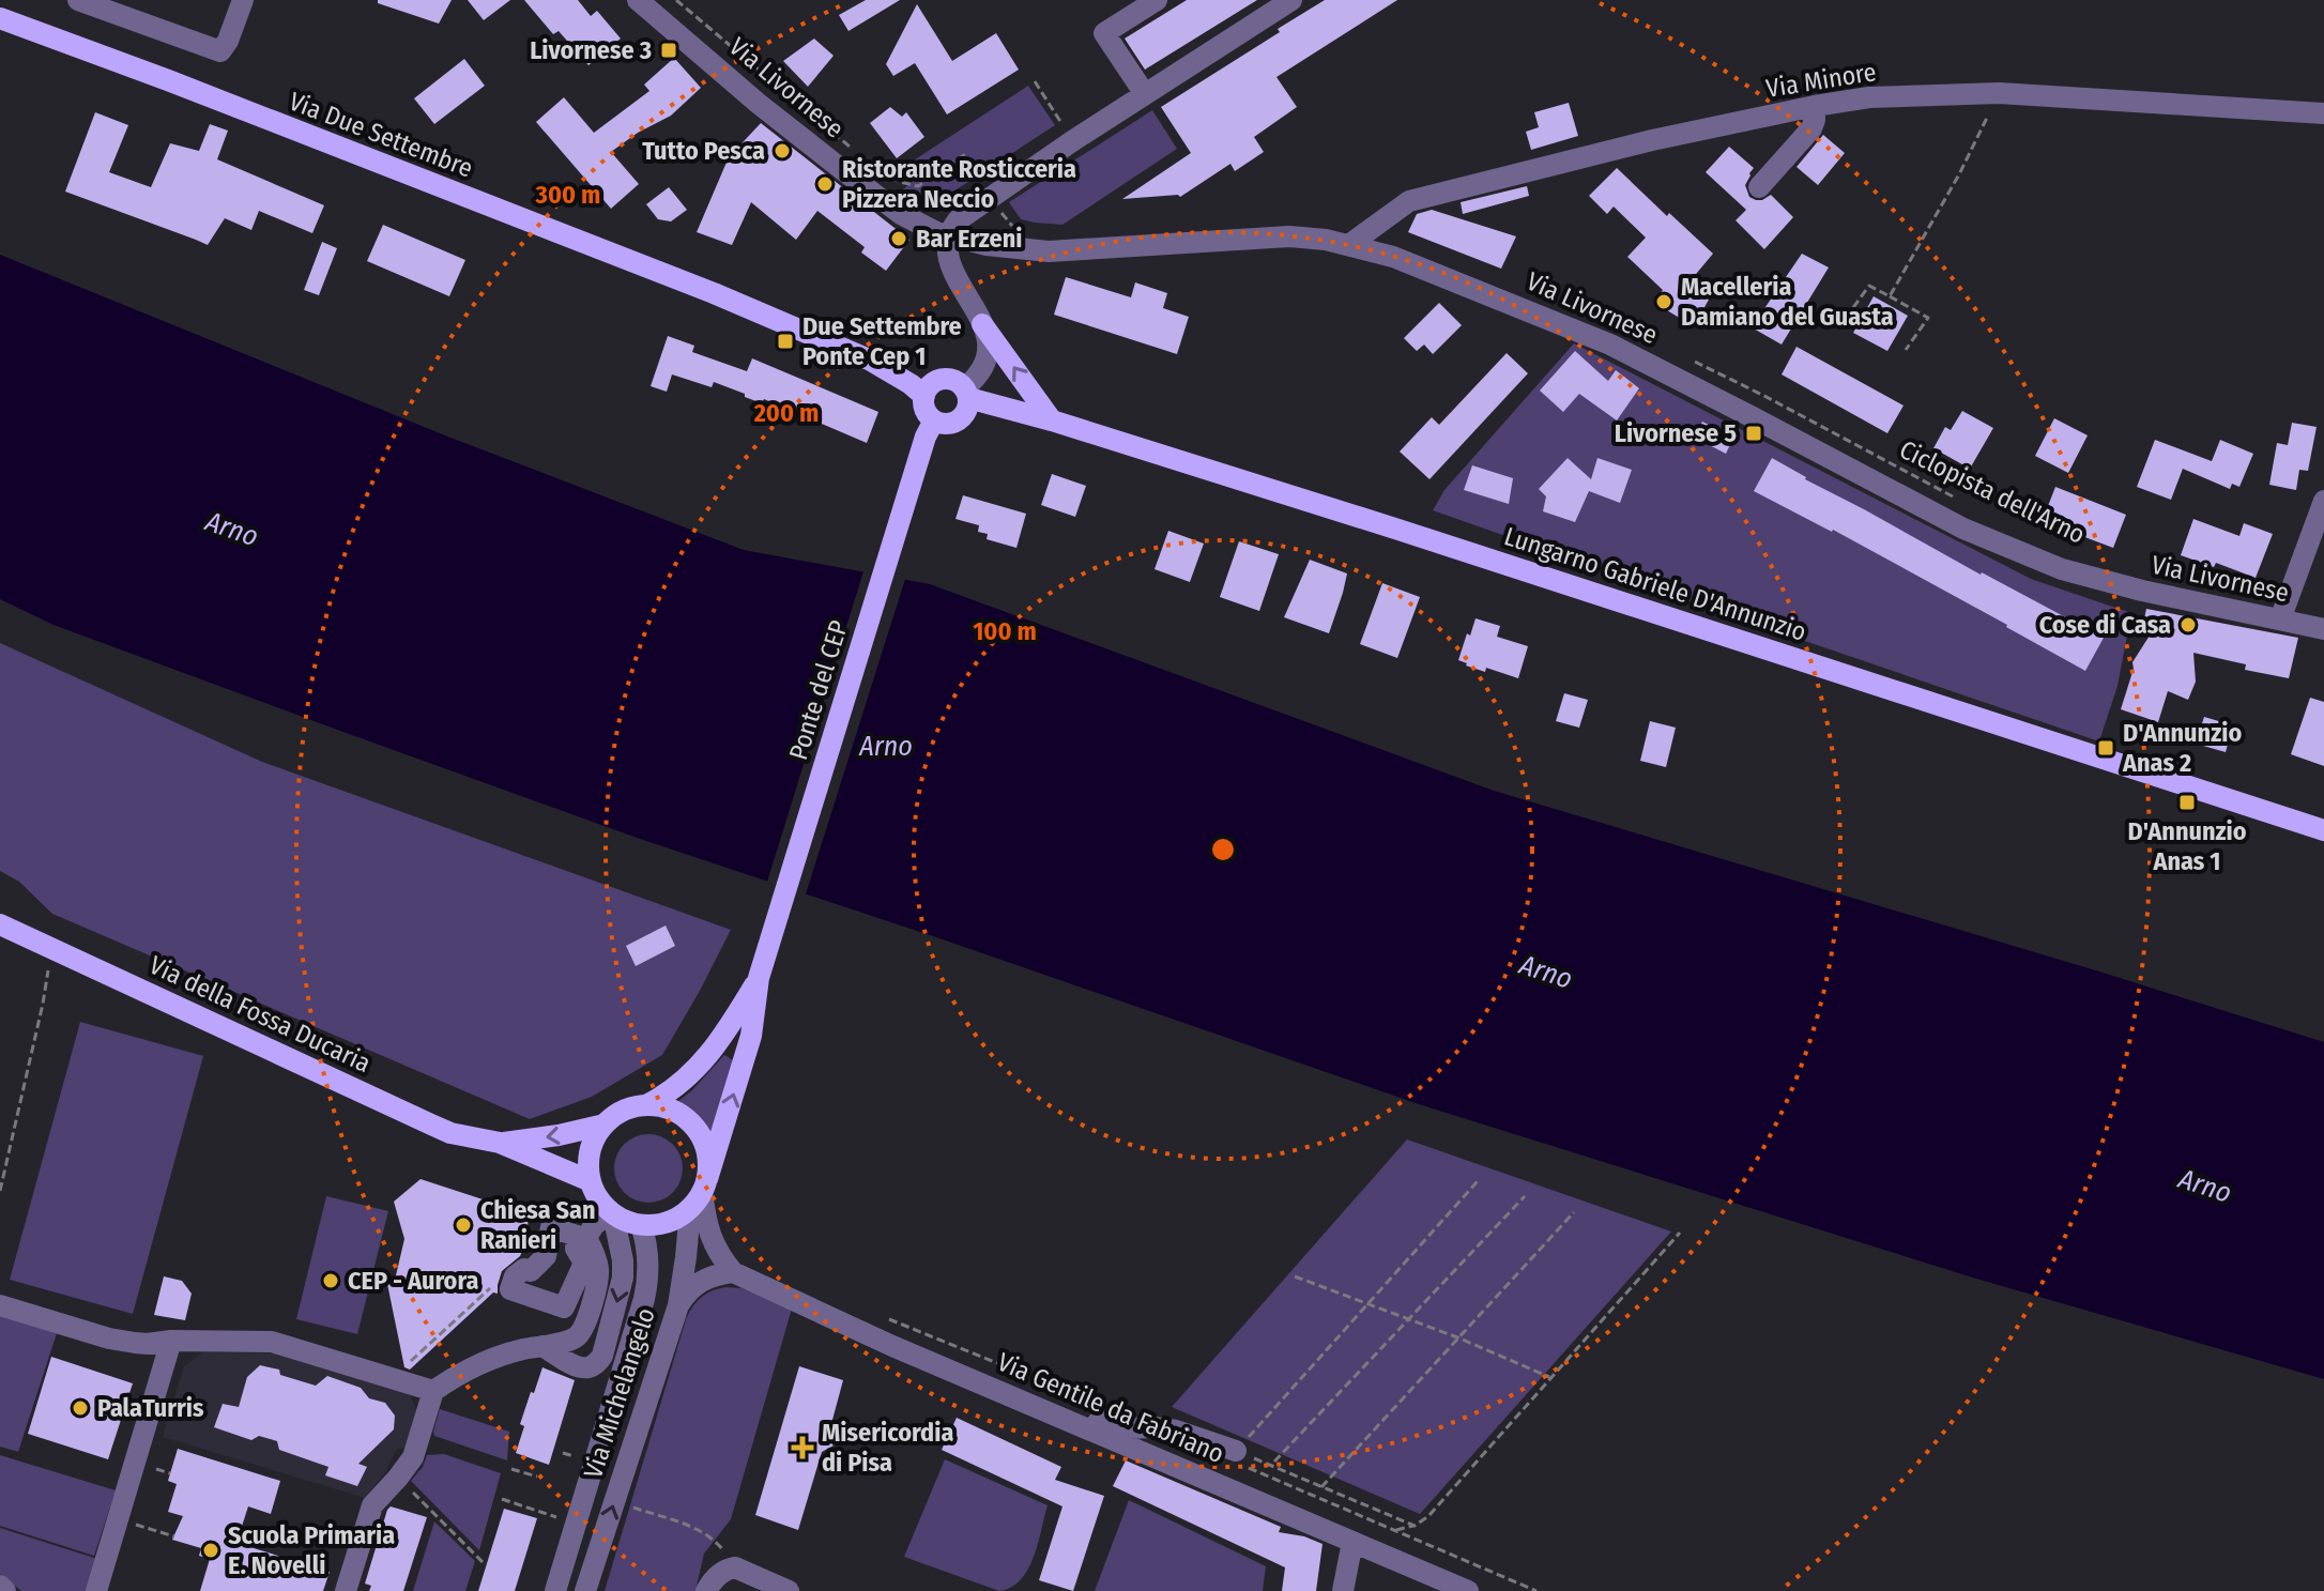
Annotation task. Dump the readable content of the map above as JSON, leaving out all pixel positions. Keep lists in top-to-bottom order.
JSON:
{
  "streets": {
    "main road": [
      "Via Due Settembre",
      "Lungarno Gabriele D'Annunzio",
      "Ponte del CEP",
      "Via della Fossa Ducaria"
    ],
    "street": [
      "Via Minore",
      "Via Livornese",
      "Via Michelangelo",
      "Via Gentile da Fabriano"
    ],
    "path": ["Ciclopista dell'Arno"]
  },
  "crossings": [
    ["Via Minore", "Via Livornese"],
    ["Via Due Settembre", "Lungarno Gabriele D'Annunzio"],
    ["Via Due Settembre", "Ponte del CEP"],
    ["Lungarno Gabriele D'Annunzio", "Ponte del CEP"],
    ["Ponte del CEP", "Via della Fossa Ducaria"],
    ["Ponte del CEP", "Via Michelangelo"],
    ["Via della Fossa Ducaria", "Via Michelangelo"]
  ],
  "water": ["Arno"],
  "places": {
    "transit": [
      "Livornese 3",
      "Due Settembre Ponte Cep 1",
      "Livornese 5",
      "D'Annunzio Anas 2",
      "D'Annunzio Anas 1"
    ],
    "other": [
      "Tutto Pesca",
      "Ristorante Rosticceria Pizzera Neccio",
      "Bar Erzeni",
      "Macelleria Damiano del Guasta",
      "Cose di Casa",
      "Chiesa San Ranieri",
      "CEP - Aurora",
      "PalaTurris",
      "Scuola Primaria E. Novelli"
    ],
    "health": ["Misericordia di Pisa"]
  },
  "rings": ["300 m", "200 m", "100 m"]
}
